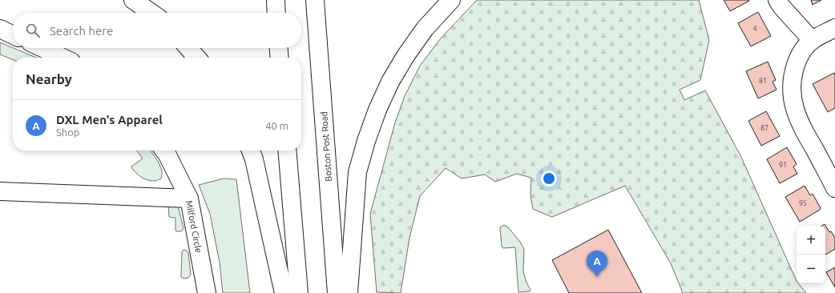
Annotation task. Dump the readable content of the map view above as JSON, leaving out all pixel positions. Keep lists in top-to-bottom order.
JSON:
{
  "streets": {
    "main road": ["Boston Post Road", "Milford Circle"]
  },
  "house_numbers": [
    "4",
    "81",
    "87",
    "91",
    "95"
  ],
  "page": {
    "search": "Search here",
    "heading": "Nearby",
    "list": [
      {
        "mark": "A",
        "name": "DXL Men's Apparel",
        "note": "Shop",
        "value": "40 m"
      }
    ],
    "map_buttons": ["+", "−"],
    "pins": "A"
  }
}
